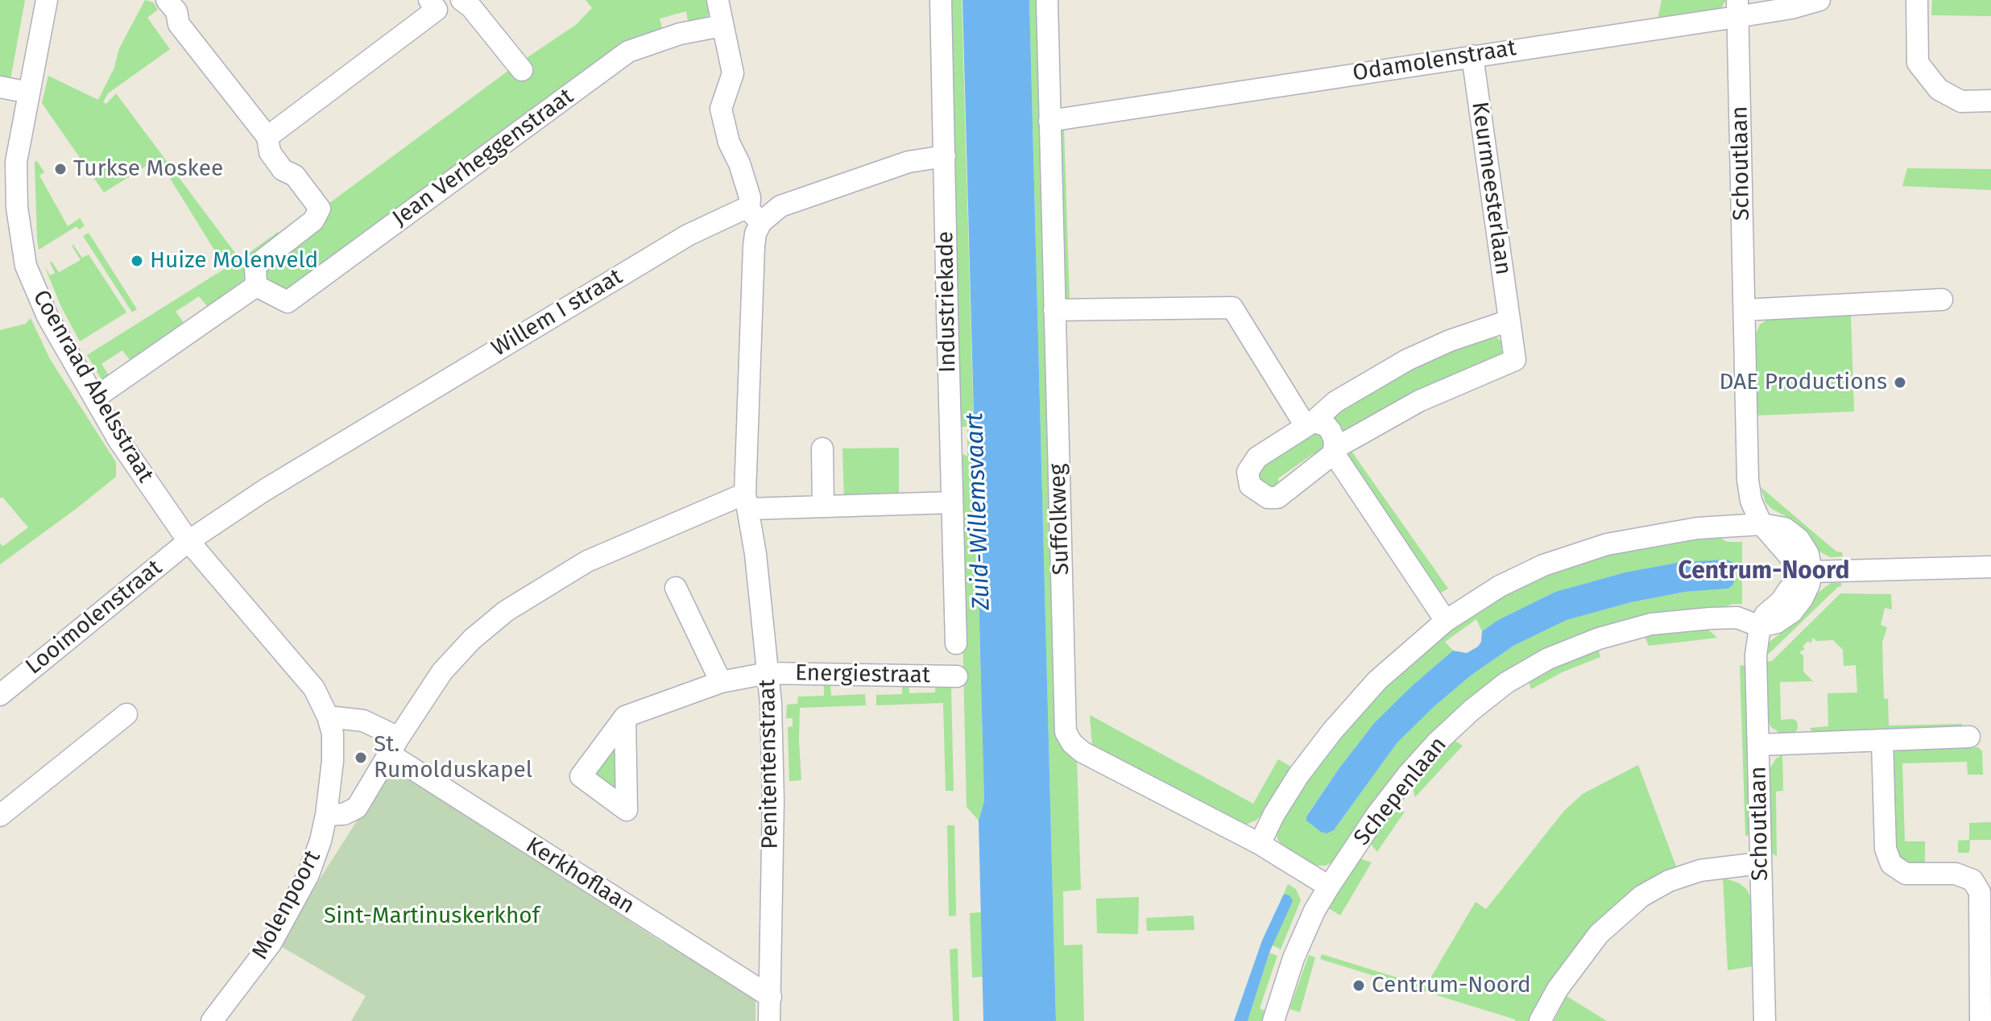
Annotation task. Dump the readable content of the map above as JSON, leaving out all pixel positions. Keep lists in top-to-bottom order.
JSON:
{
  "streets": {
    "street": [
      "Odamolenstraat",
      "Jean Verheggenstraat",
      "Schoutlaan",
      "Keurmeesterlaan",
      "Industriekade",
      "Willem I straat",
      "Coenraad Abelsstraat",
      "Suffolkweg",
      "Looimolenstraat",
      "Energiestraat",
      "Penitentenstraat",
      "Schepenlaan",
      "Kerkhoflaan",
      "Molenpoort"
    ]
  },
  "crossings": [
    ["Odamolenstraat", "Schoutlaan"],
    ["Odamolenstraat", "Keurmeesterlaan"],
    ["Odamolenstraat", "Suffolkweg"],
    ["Schoutlaan", "Schepenlaan"],
    ["Industriekade", "Willem I straat"],
    ["Willem I straat", "Coenraad Abelsstraat"],
    ["Willem I straat", "Looimolenstraat"],
    ["Willem I straat", "Penitentenstraat"],
    ["Coenraad Abelsstraat", "Looimolenstraat"],
    ["Coenraad Abelsstraat", "Molenpoort"],
    ["Suffolkweg", "Schepenlaan"],
    ["Energiestraat", "Penitentenstraat"],
    ["Penitentenstraat", "Kerkhoflaan"]
  ],
  "districts": ["Centrum-Noord"],
  "water": ["Zuid-Willemsvaart"],
  "parks": ["Sint-Martinuskerkhof"],
  "places": [
    "Turkse Moskee",
    "Huize Molenveld",
    "DAE Productions",
    "St. Rumolduskapel",
    "Centrum-Noord"
  ]
}
